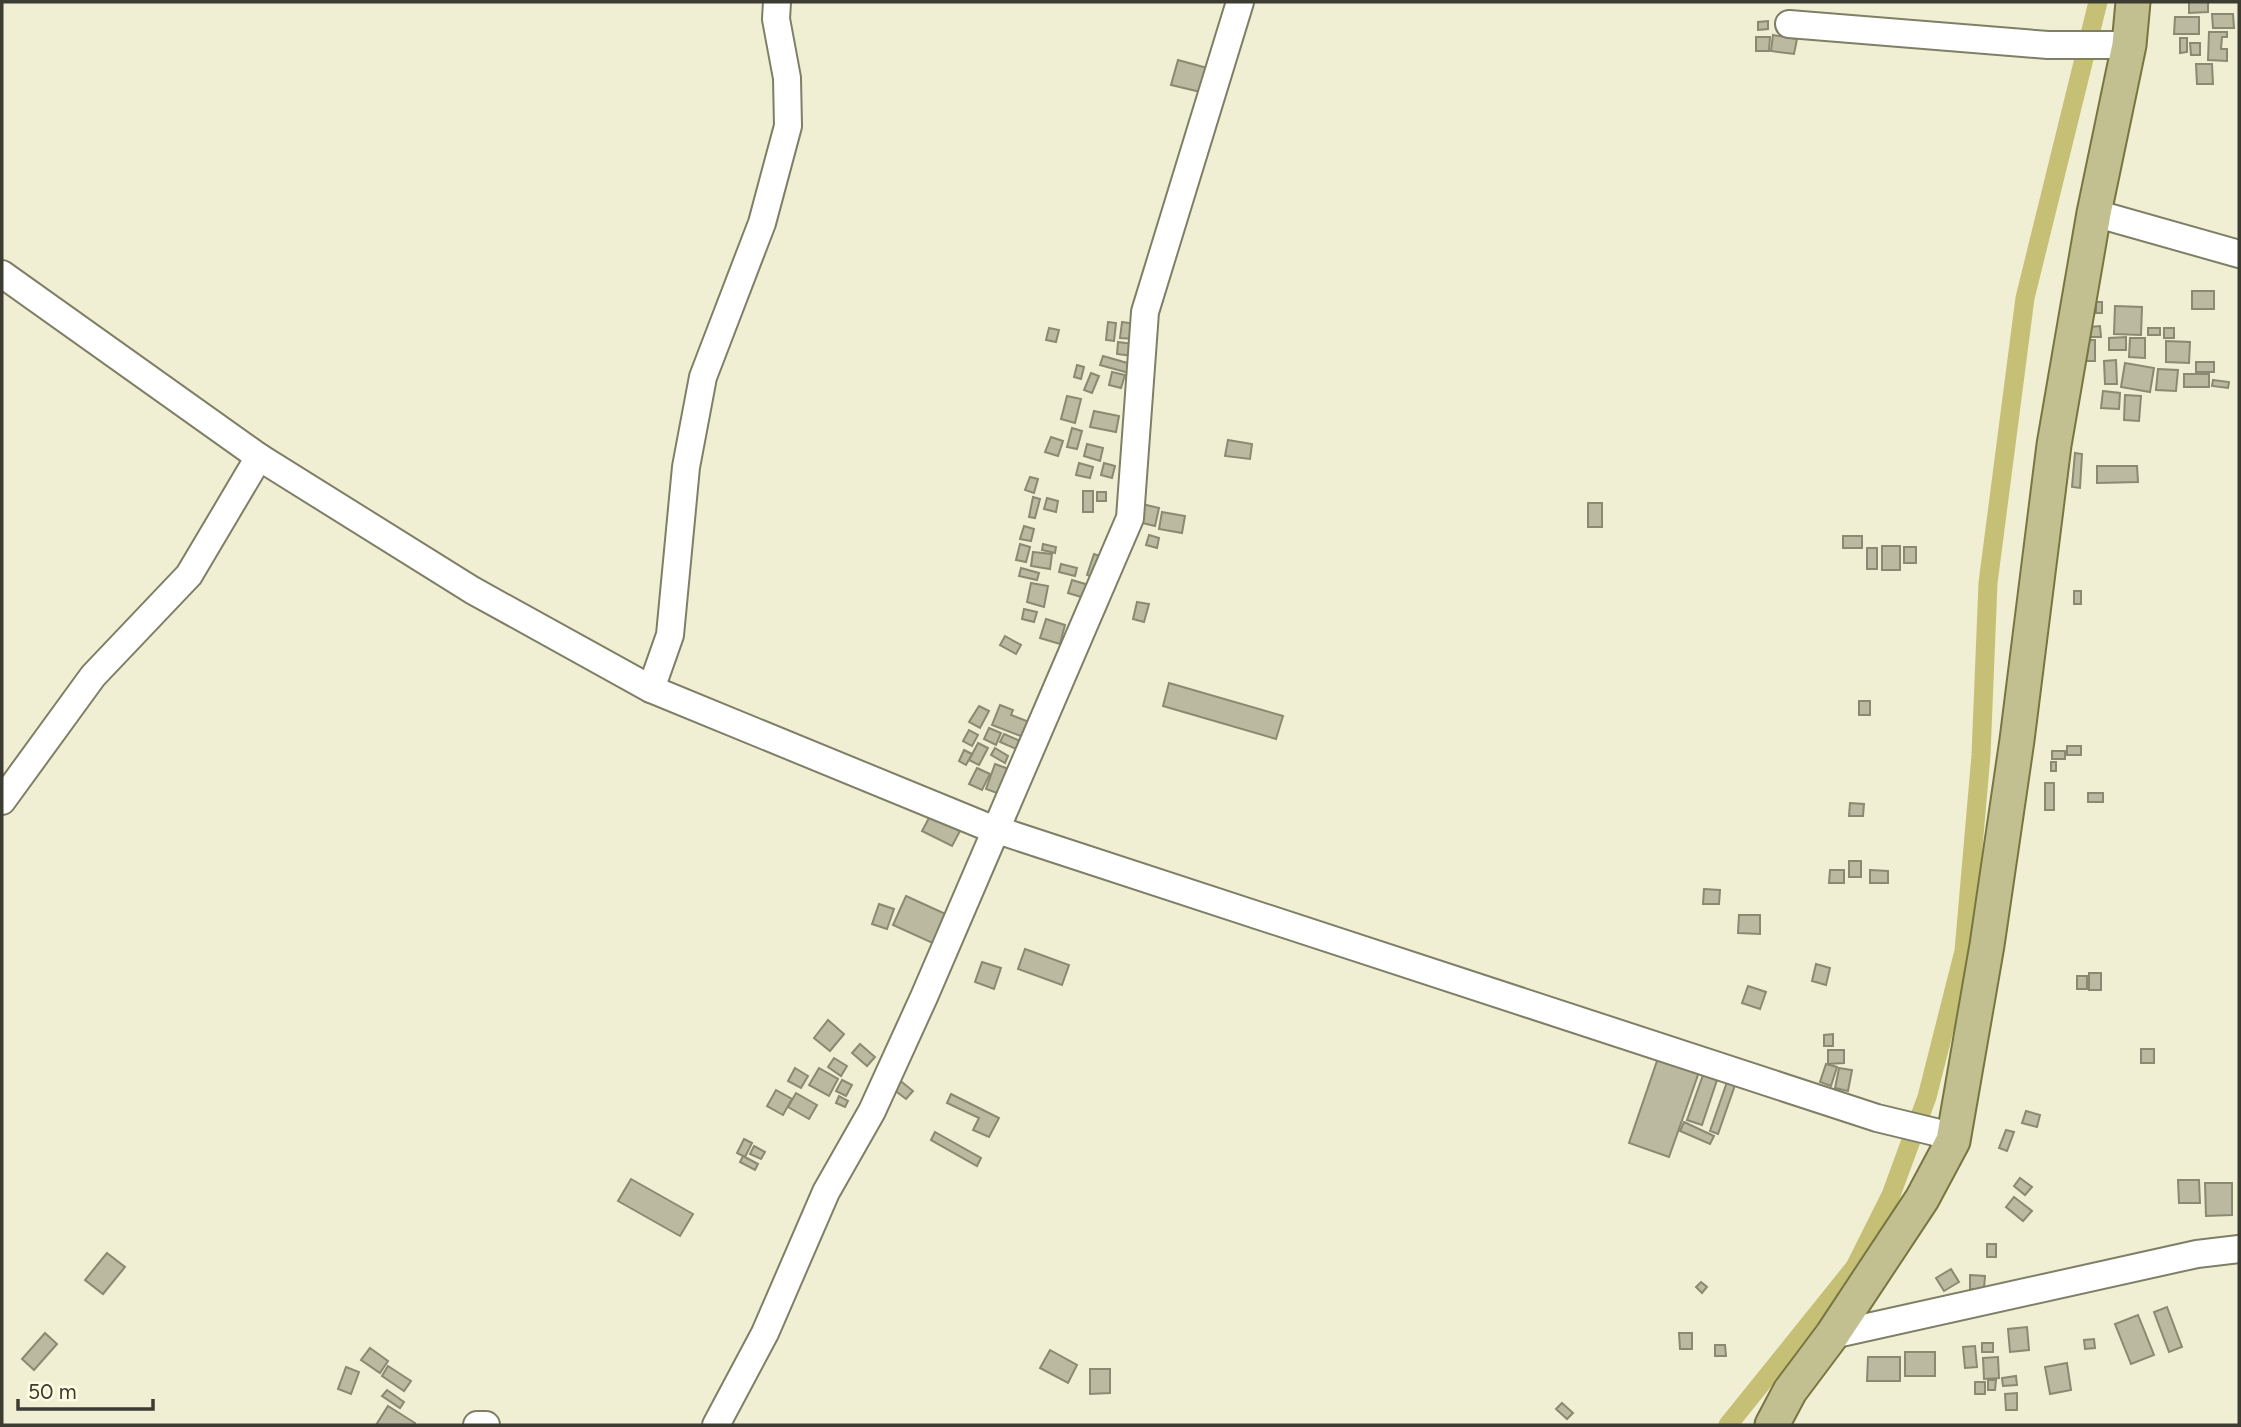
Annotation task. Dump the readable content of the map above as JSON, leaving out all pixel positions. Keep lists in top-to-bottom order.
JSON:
{
  "scale_bar": "50 m"
}
